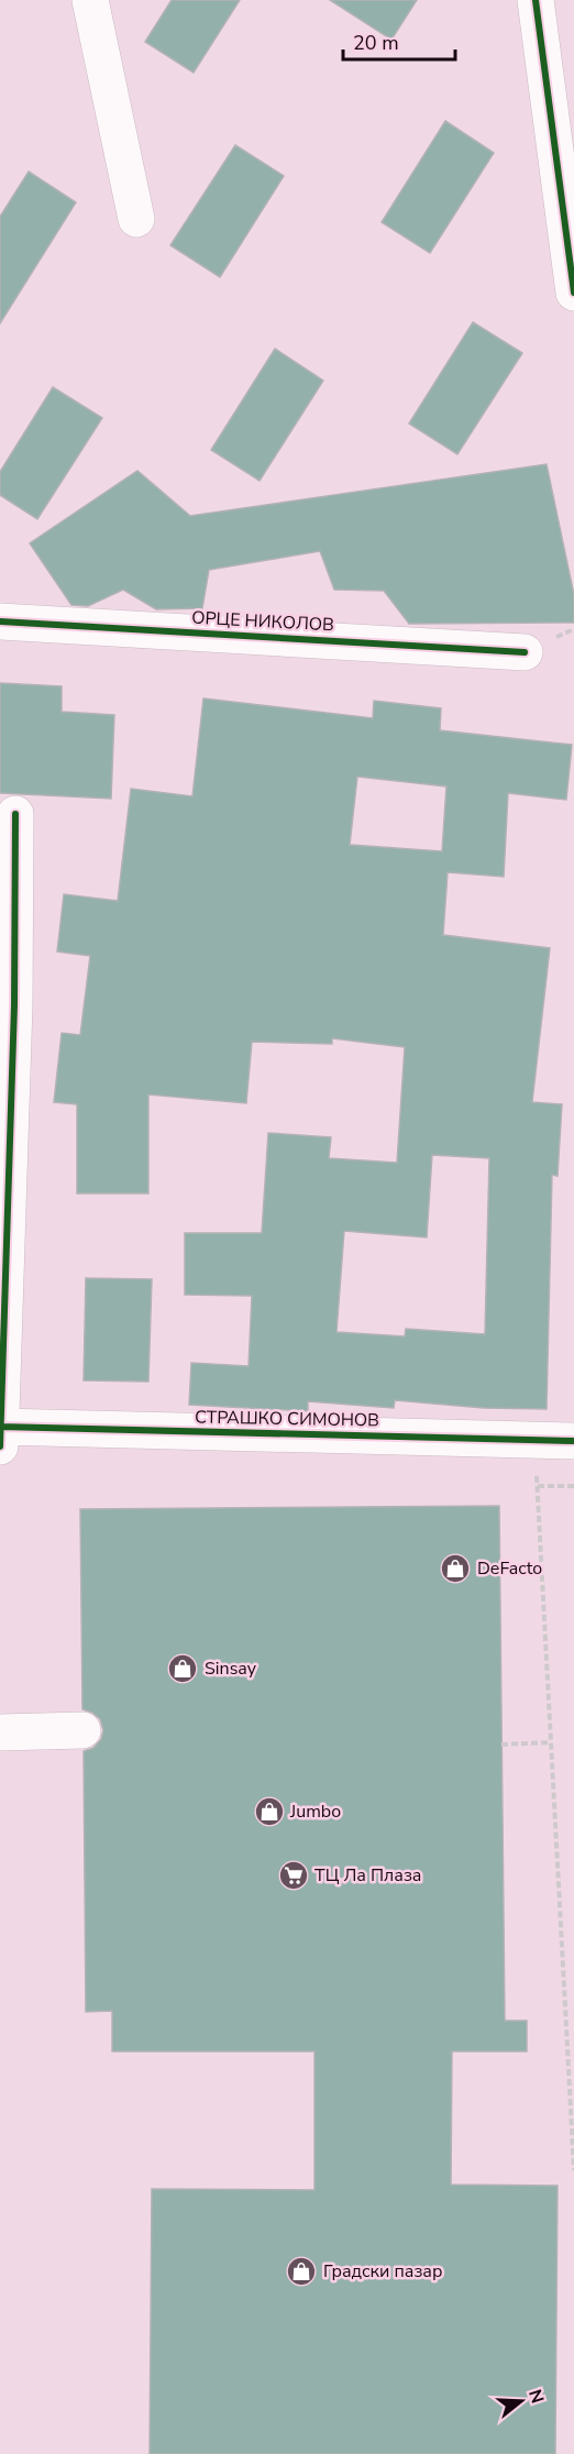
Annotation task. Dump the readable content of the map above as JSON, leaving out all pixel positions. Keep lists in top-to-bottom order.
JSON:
{
  "streets": {
    "street": ["ОРЦЕ НИКОЛОВ", "СТРАШКО СИМОНОВ"]
  },
  "places": {
    "shop": [
      "DeFacto",
      "Sinsay",
      "Jumbo",
      "Градски пазар"
    ],
    "supermarket": ["ТЦ Ла Плаза"]
  },
  "scale_bar": "20 m",
  "north": "right"
}
